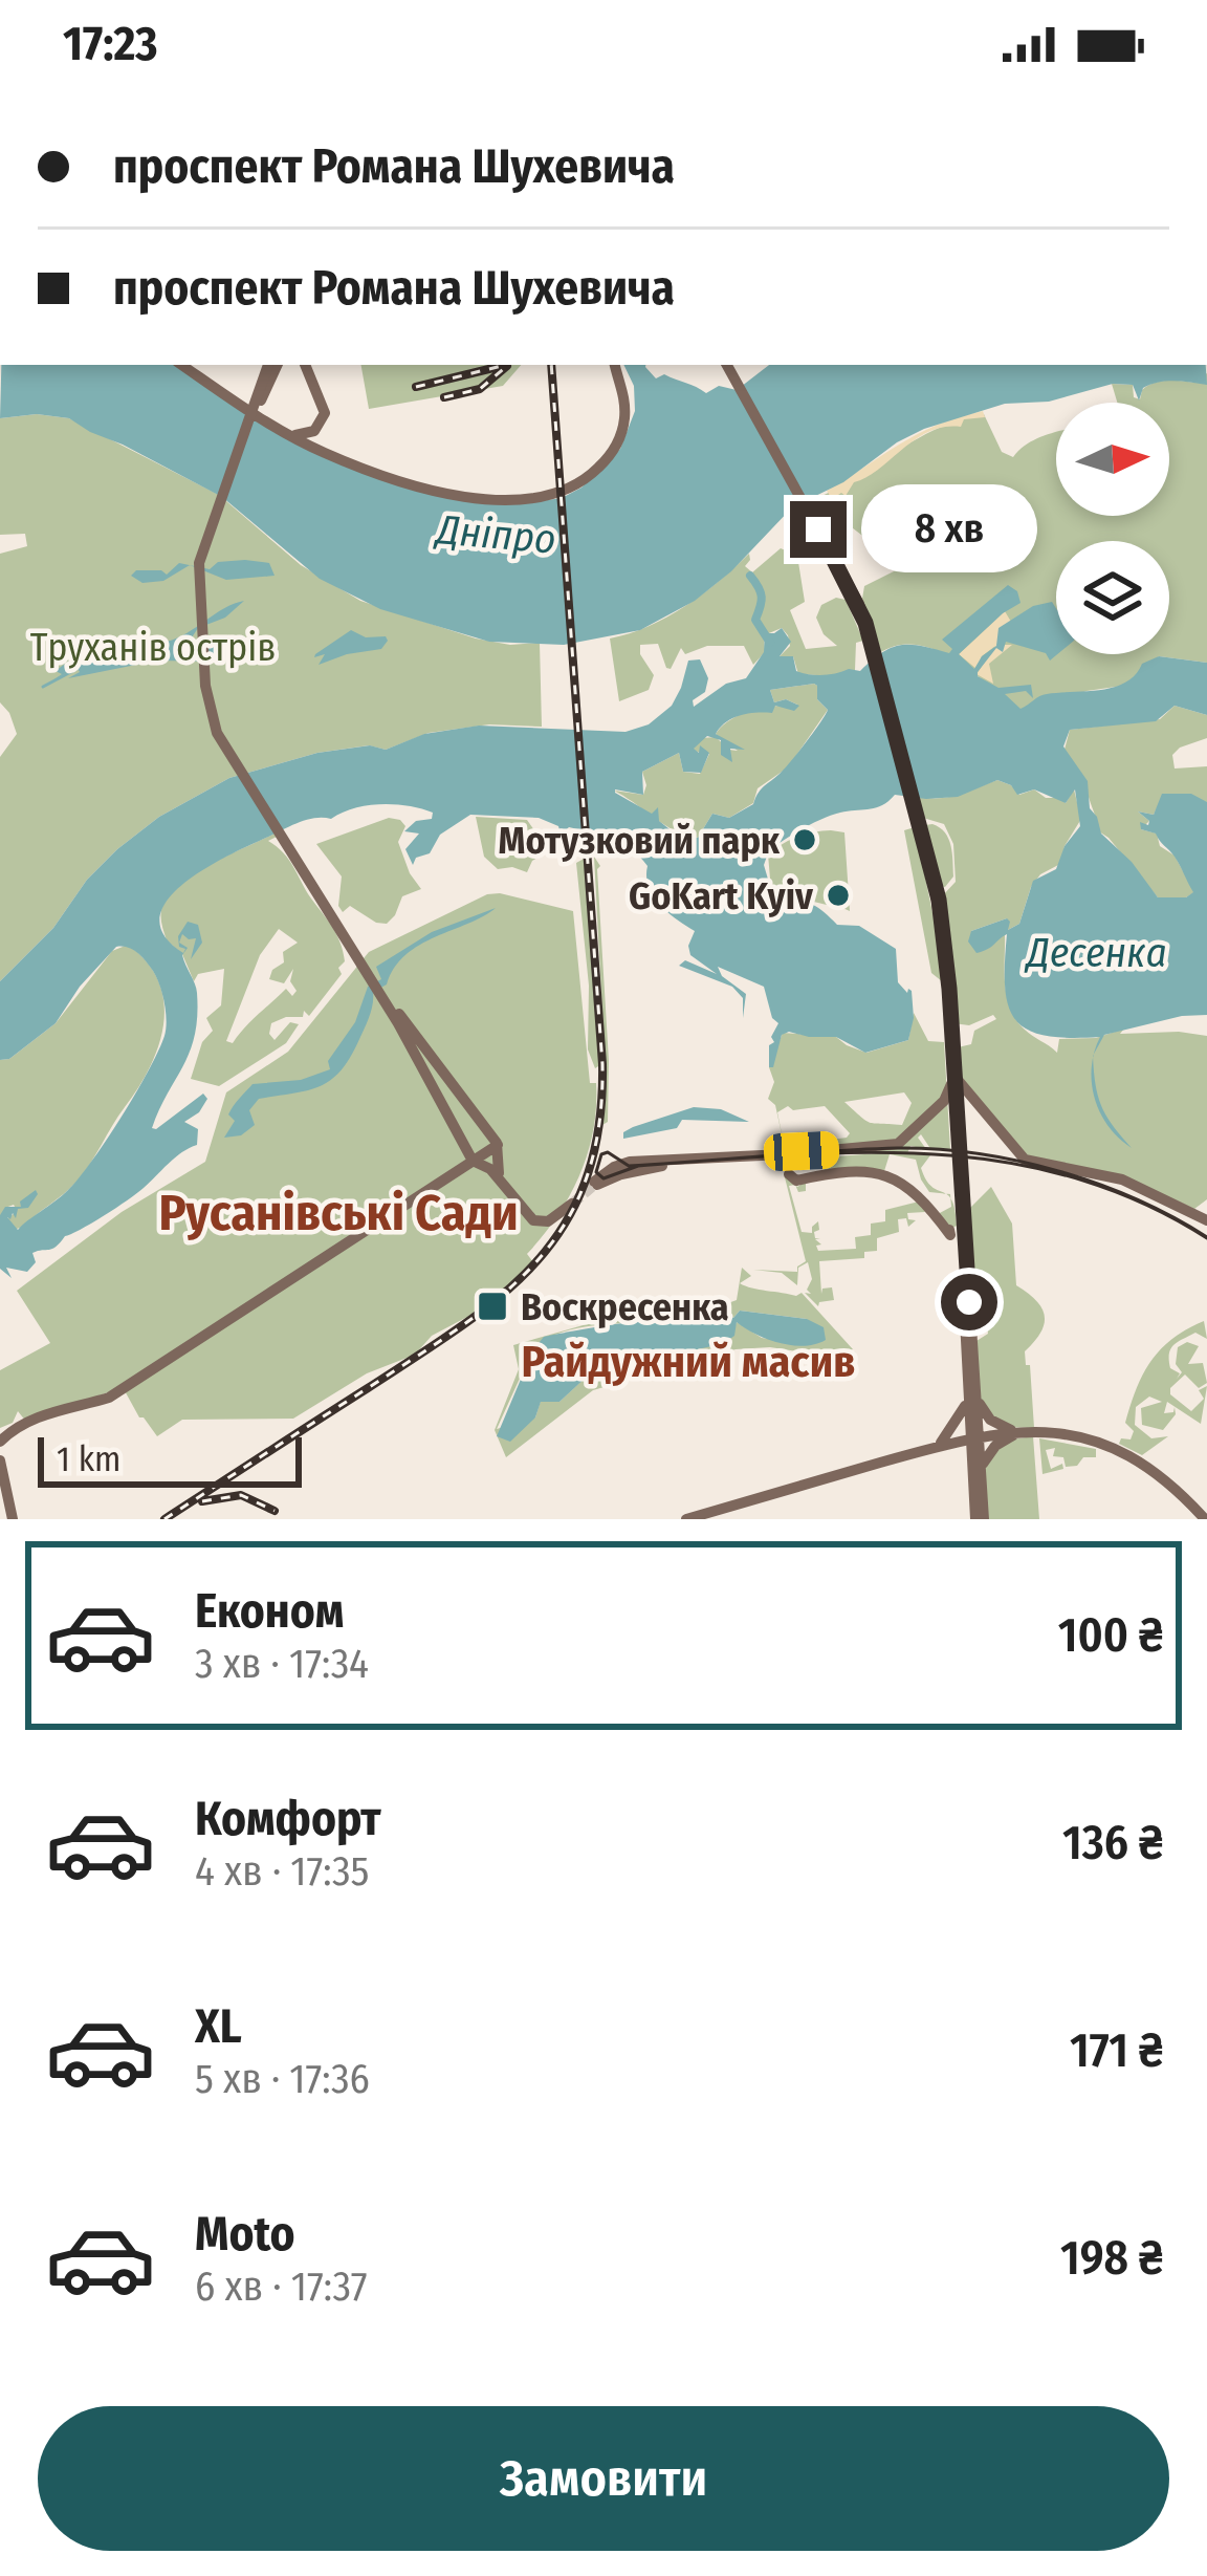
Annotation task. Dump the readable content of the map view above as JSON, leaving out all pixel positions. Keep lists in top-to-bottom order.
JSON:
{
  "districts": ["Русанівські Сади", "Райдужний масив"],
  "water": ["Дніпро", "Десенка"],
  "parks": ["Труханів острів"],
  "places": {
    "other": ["Мотузковий парк", "GoKart Kyiv"],
    "transit": ["Воскресенка"]
  },
  "scale_bar": "1 km",
  "north": "right",
  "page": {
    "status": "17:23",
    "banner": ["проспект Романа Шухевича", "проспект Романа Шухевича"],
    "bubble": "8 хв",
    "scale": "1 km",
    "list": [
      {
        "name": "Економ",
        "note": "3 хв · 17:34",
        "value": "100 ₴"
      },
      {
        "name": "Комфорт",
        "note": "4 хв · 17:35",
        "value": "136 ₴"
      },
      {
        "name": "XL",
        "note": "5 хв · 17:36",
        "value": "171 ₴"
      },
      {
        "name": "Moto",
        "note": "6 хв · 17:37",
        "value": "198 ₴"
      }
    ],
    "buttons": "Замовити"
  }
}
